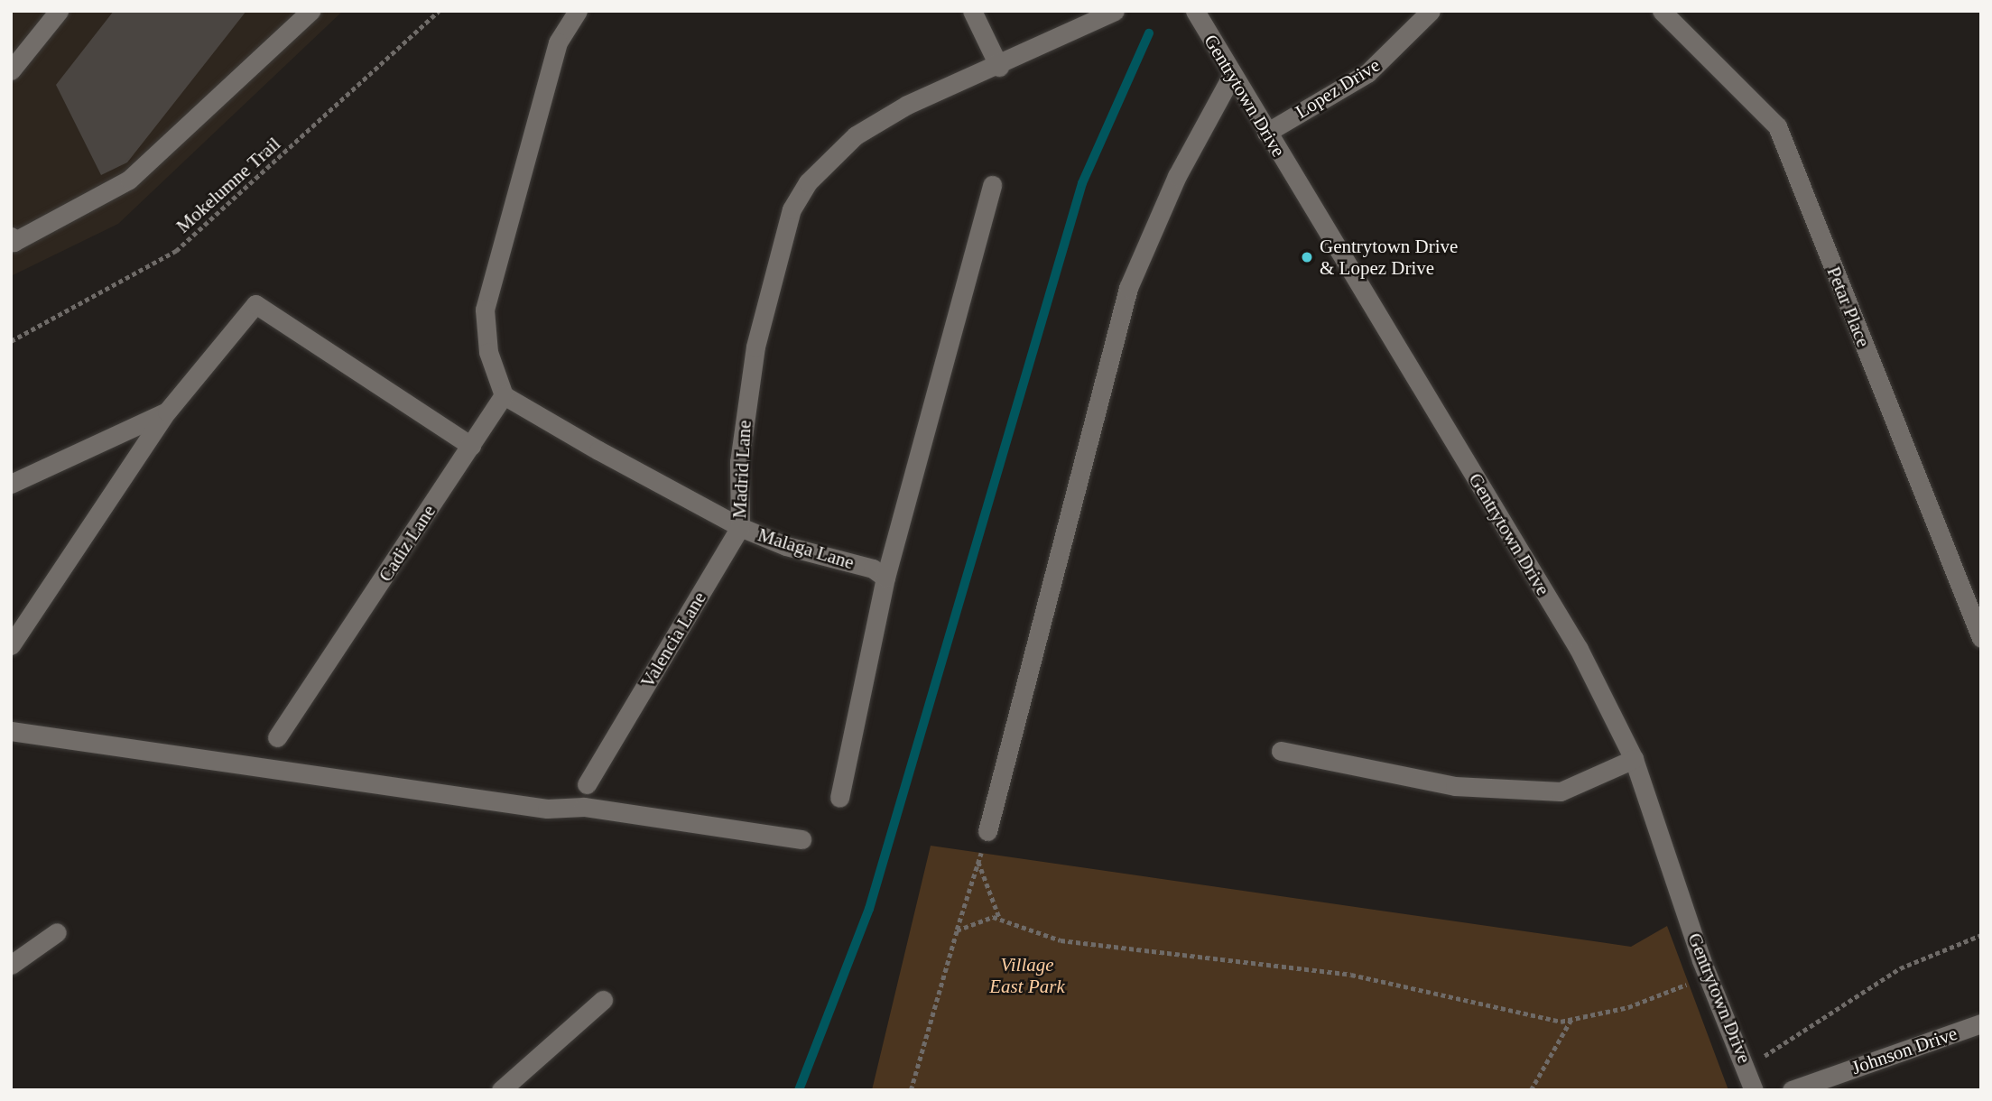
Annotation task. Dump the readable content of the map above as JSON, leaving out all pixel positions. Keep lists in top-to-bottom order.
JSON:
{
  "streets": {
    "street": [
      "Lopez Drive",
      "Gentrytown Drive",
      "Petar Place",
      "Madrid Lane",
      "Cadiz Lane",
      "Malaga Lane",
      "Valencia Lane",
      "Johnson Drive"
    ],
    "path": ["Mokelumne Trail"]
  },
  "crossings": [
    ["Lopez Drive", "Gentrytown Drive"],
    ["Madrid Lane", "Cadiz Lane"],
    ["Madrid Lane", "Malaga Lane"],
    ["Madrid Lane", "Valencia Lane"],
    ["Malaga Lane", "Valencia Lane"]
  ],
  "parks": ["Village East Park"],
  "places": ["Gentrytown Drive & Lopez Drive"]
}
